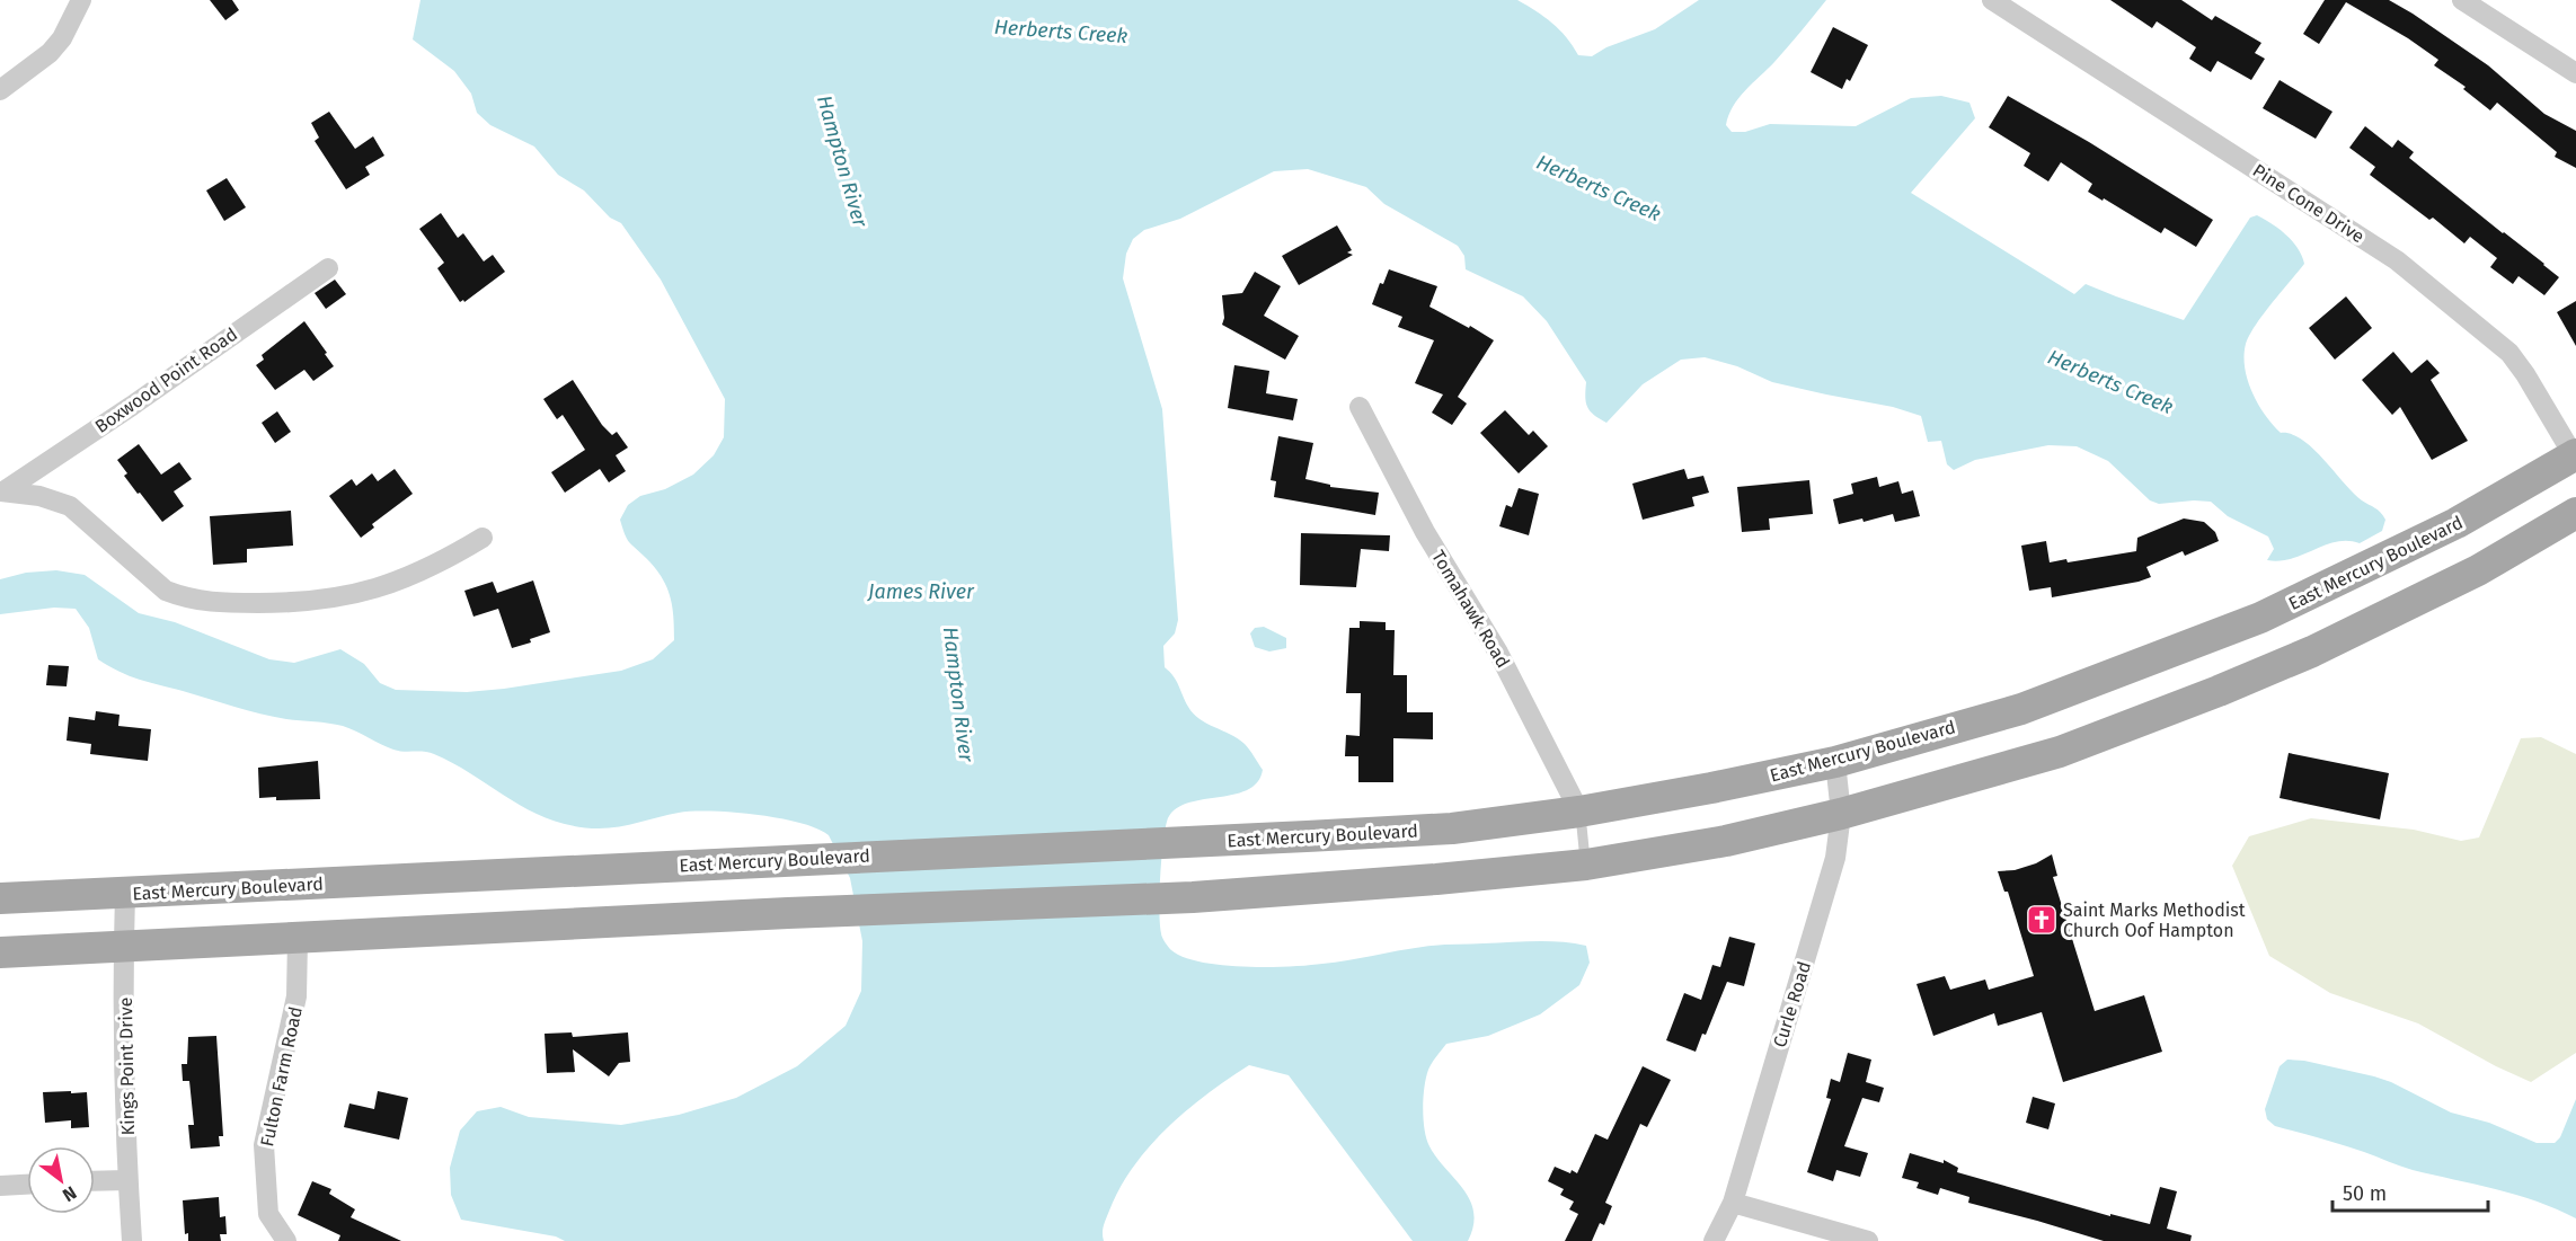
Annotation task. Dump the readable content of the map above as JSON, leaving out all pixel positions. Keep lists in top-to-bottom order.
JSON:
{
  "streets": {
    "main road": ["East Mercury Boulevard"],
    "street": [
      "Pine Cone Drive",
      "Boxwood Point Road",
      "Tomahawk Road",
      "Curle Road",
      "Kings Point Drive",
      "Fulton Farm Road"
    ]
  },
  "crossings": [
    ["Pine Cone Drive", "East Mercury Boulevard"],
    ["East Mercury Boulevard", "Tomahawk Road"],
    ["East Mercury Boulevard", "Curle Road"],
    ["East Mercury Boulevard", "Kings Point Drive"]
  ],
  "water": ["Herberts Creek", "Hampton River", "James River"],
  "places": {
    "church": ["Saint Marks Methodist Church Oof Hampton"]
  },
  "scale_bar": "50 m",
  "north": "bottom right"
}
